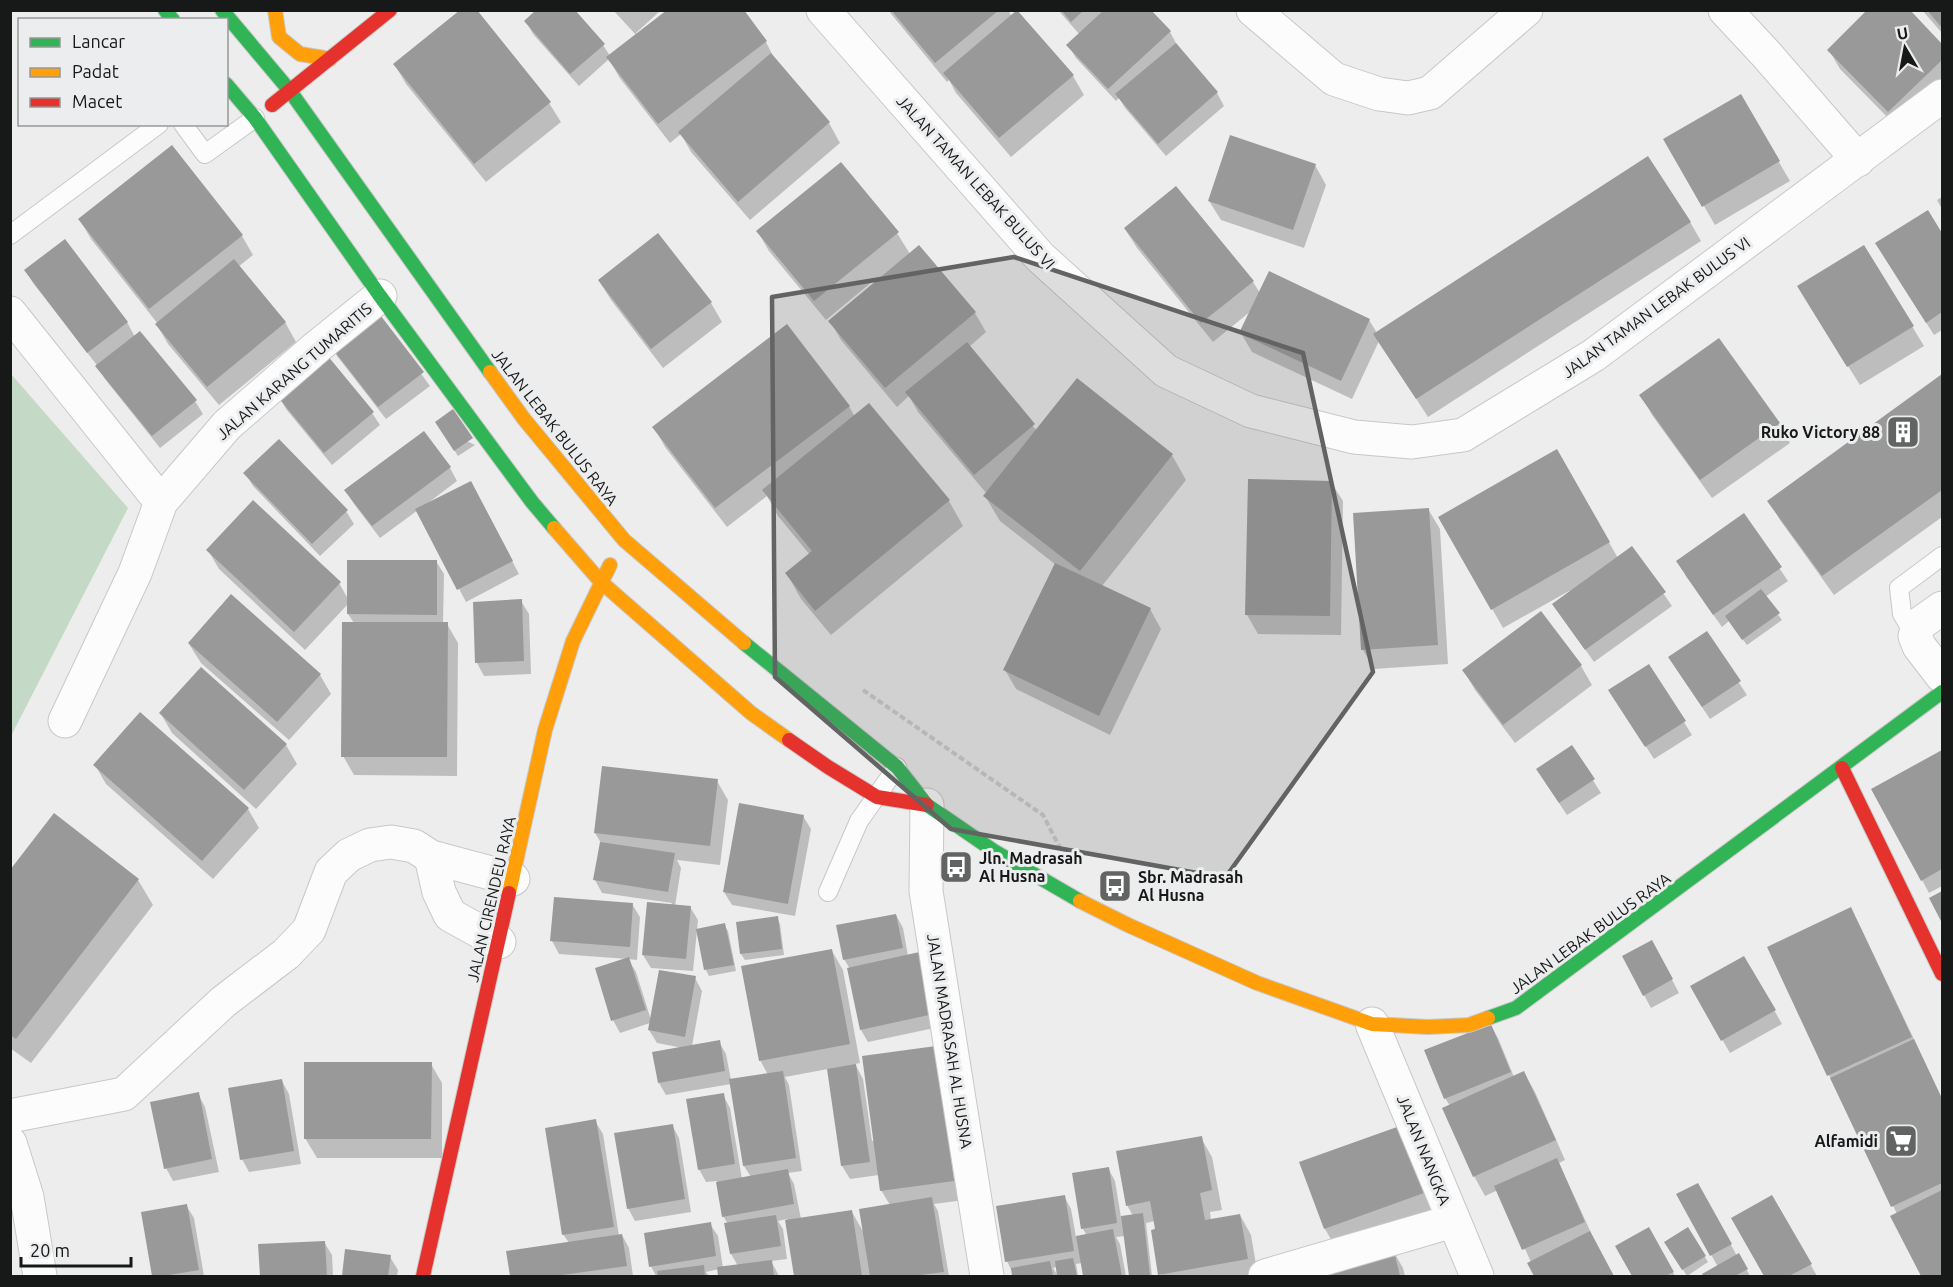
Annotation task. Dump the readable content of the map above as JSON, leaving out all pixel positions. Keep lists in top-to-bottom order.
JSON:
{
  "streets": {
    "main road": ["JALAN LEBAK BULUS RAYA", "JALAN CIRENDEU RAYA"],
    "street": [
      "JALAN TAMAN LEBAK BULUS VI",
      "JALAN KARANG TUMARITIS",
      "JALAN MADRASAH AL HUSNA",
      "JALAN NANGKA"
    ]
  },
  "crossings": [
    ["JALAN KARANG TUMARITIS", "JALAN LEBAK BULUS RAYA"],
    ["JALAN LEBAK BULUS RAYA", "JALAN CIRENDEU RAYA"],
    ["JALAN LEBAK BULUS RAYA", "JALAN MADRASAH AL HUSNA"],
    ["JALAN LEBAK BULUS RAYA", "JALAN NANGKA"]
  ],
  "places": {
    "building": ["Ruko Victory 88"],
    "bus stop": ["Jln. Madrasah Al Husna", "Sbr. Madrasah Al Husna"],
    "supermarket": ["Alfamidi"]
  },
  "legend": ["Lancar", "Padat", "Macet"],
  "scale_bar": "20 m",
  "north": "top"
}
